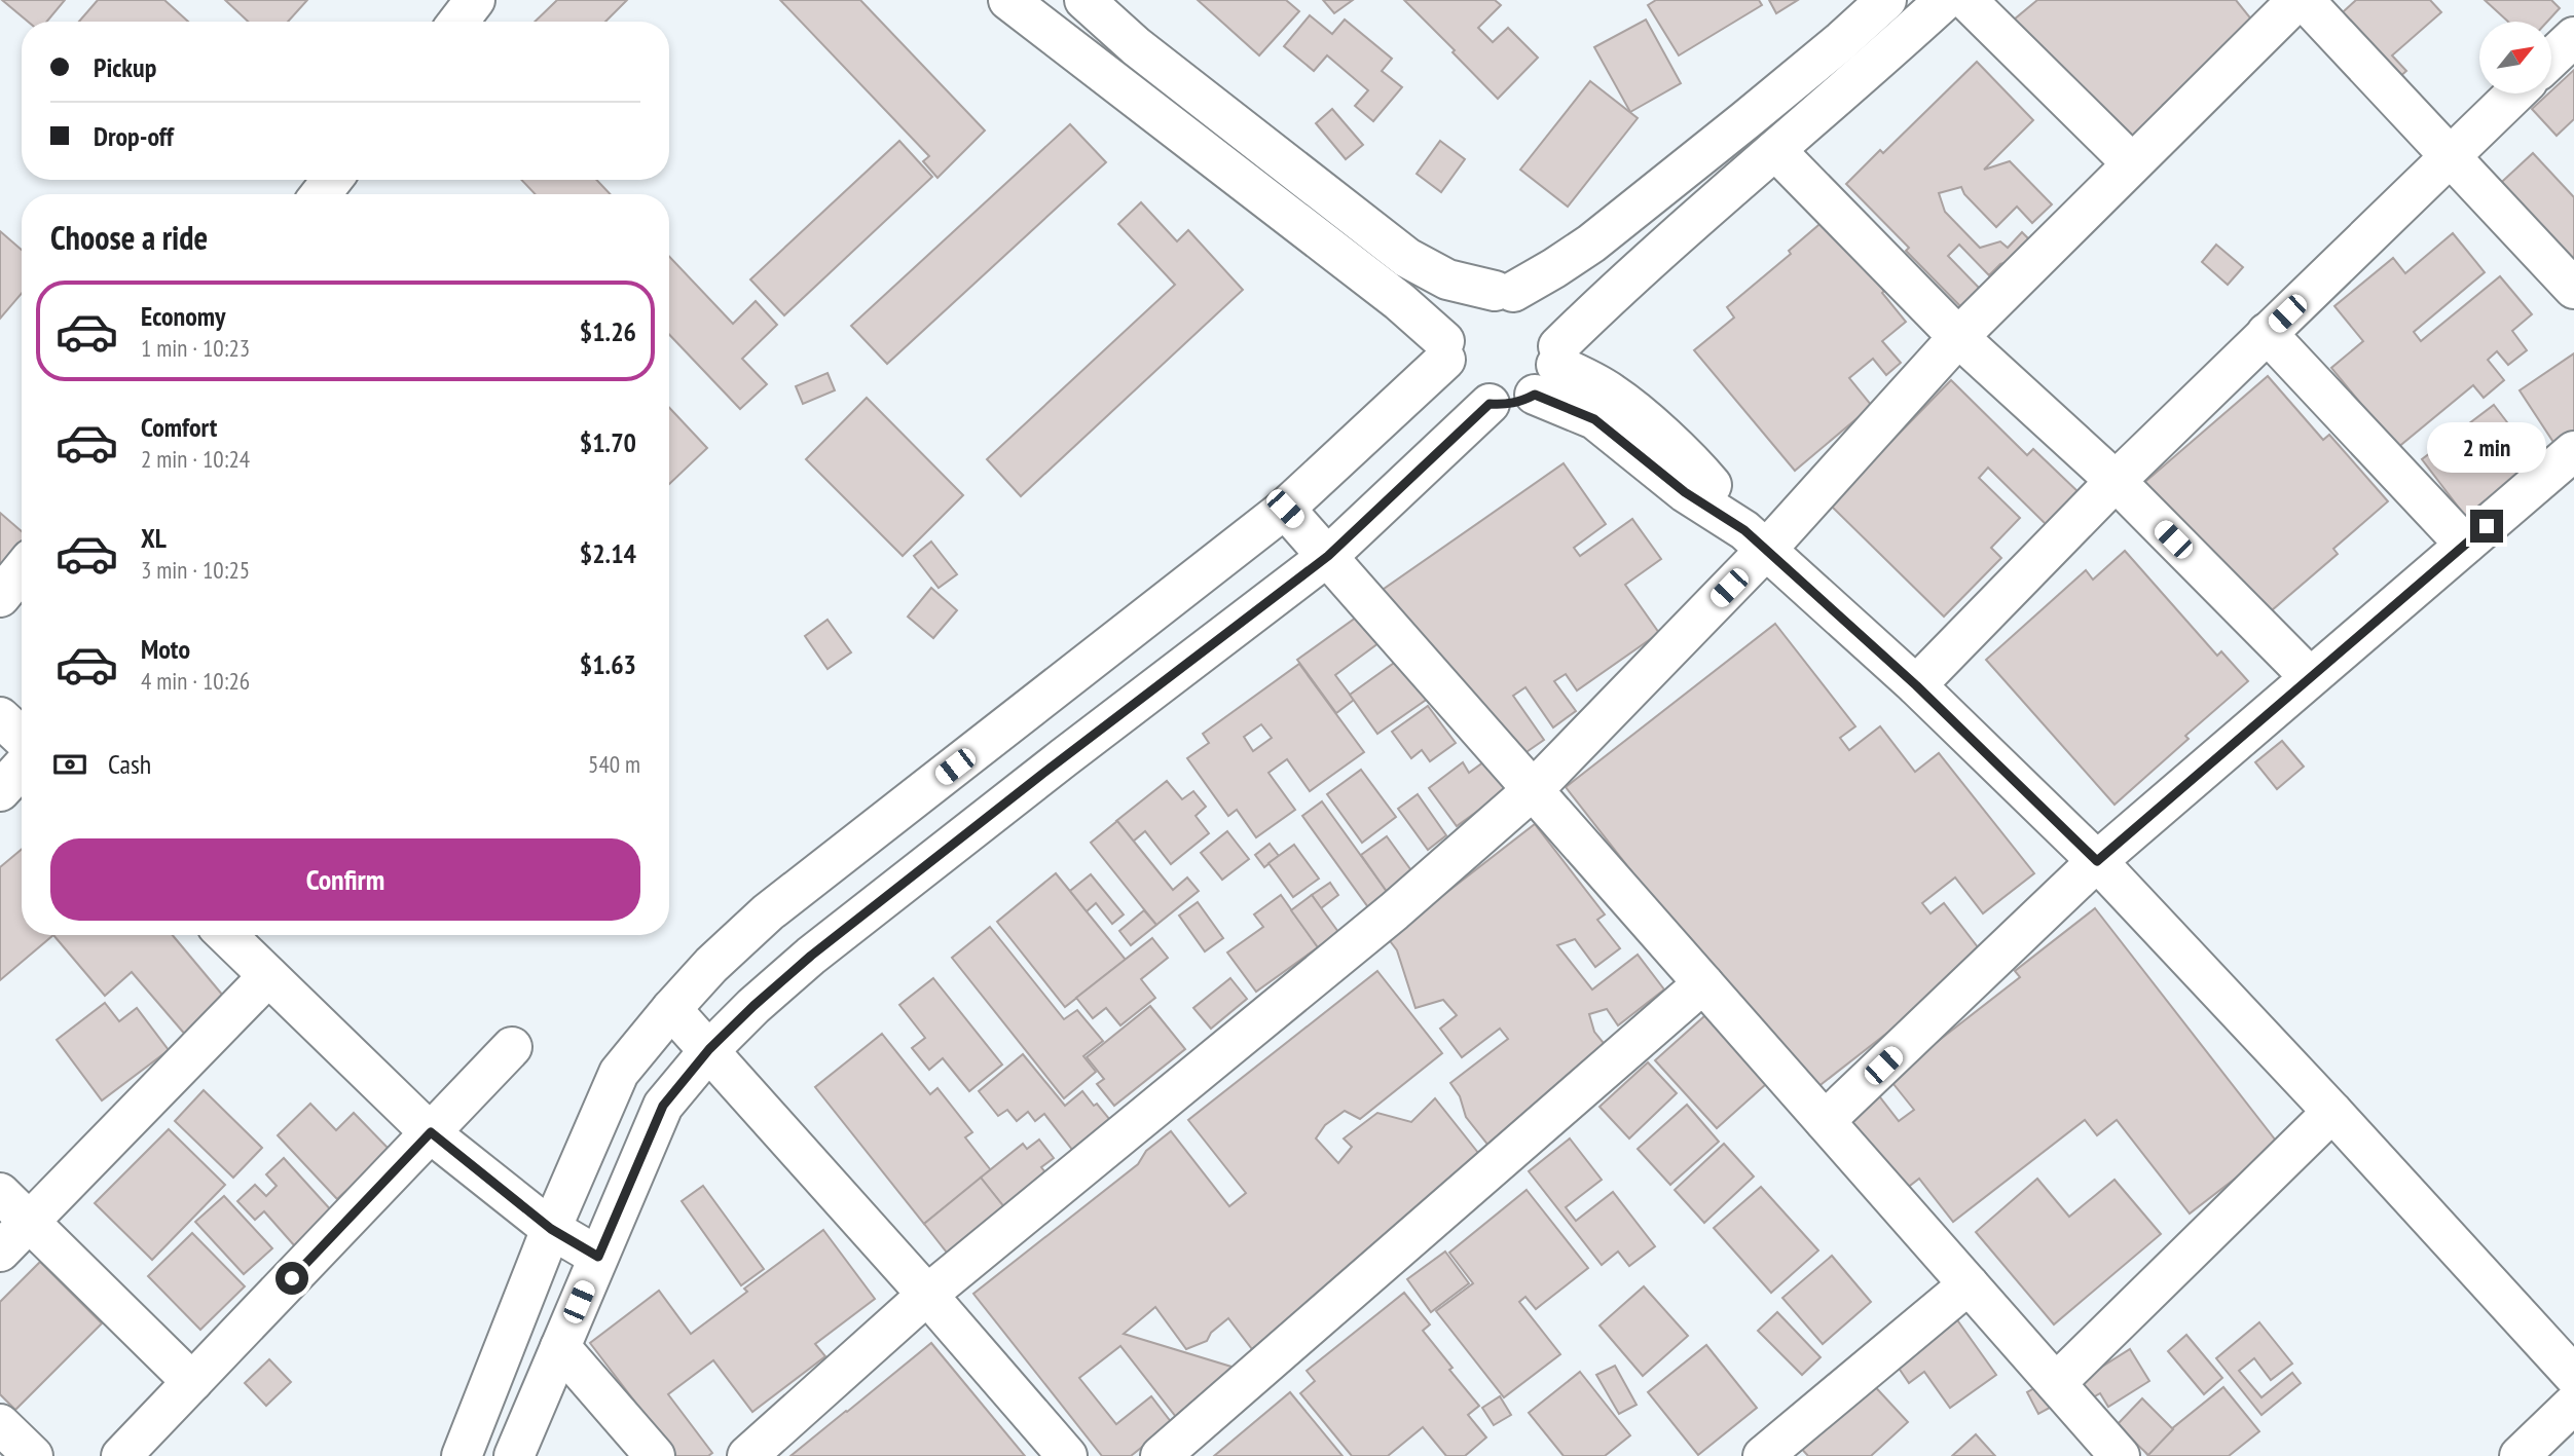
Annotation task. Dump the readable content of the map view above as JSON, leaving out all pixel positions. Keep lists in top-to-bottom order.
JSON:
{
  "north": "top right",
  "page": {
    "banner": ["Pickup", "Drop-off"],
    "heading": "Choose a ride",
    "list": [
      {
        "name": "Economy",
        "note": "1 min · 10:23",
        "value": "$1.26"
      },
      {
        "name": "Comfort",
        "note": "2 min · 10:24",
        "value": "$1.70"
      },
      {
        "name": "XL",
        "note": "3 min · 10:25",
        "value": "$2.14"
      },
      {
        "name": "Moto",
        "note": "4 min · 10:26",
        "value": "$1.63"
      }
    ],
    "bubble": "2 min",
    "pay": ["Cash", "540 m"],
    "buttons": "Confirm"
  }
}
